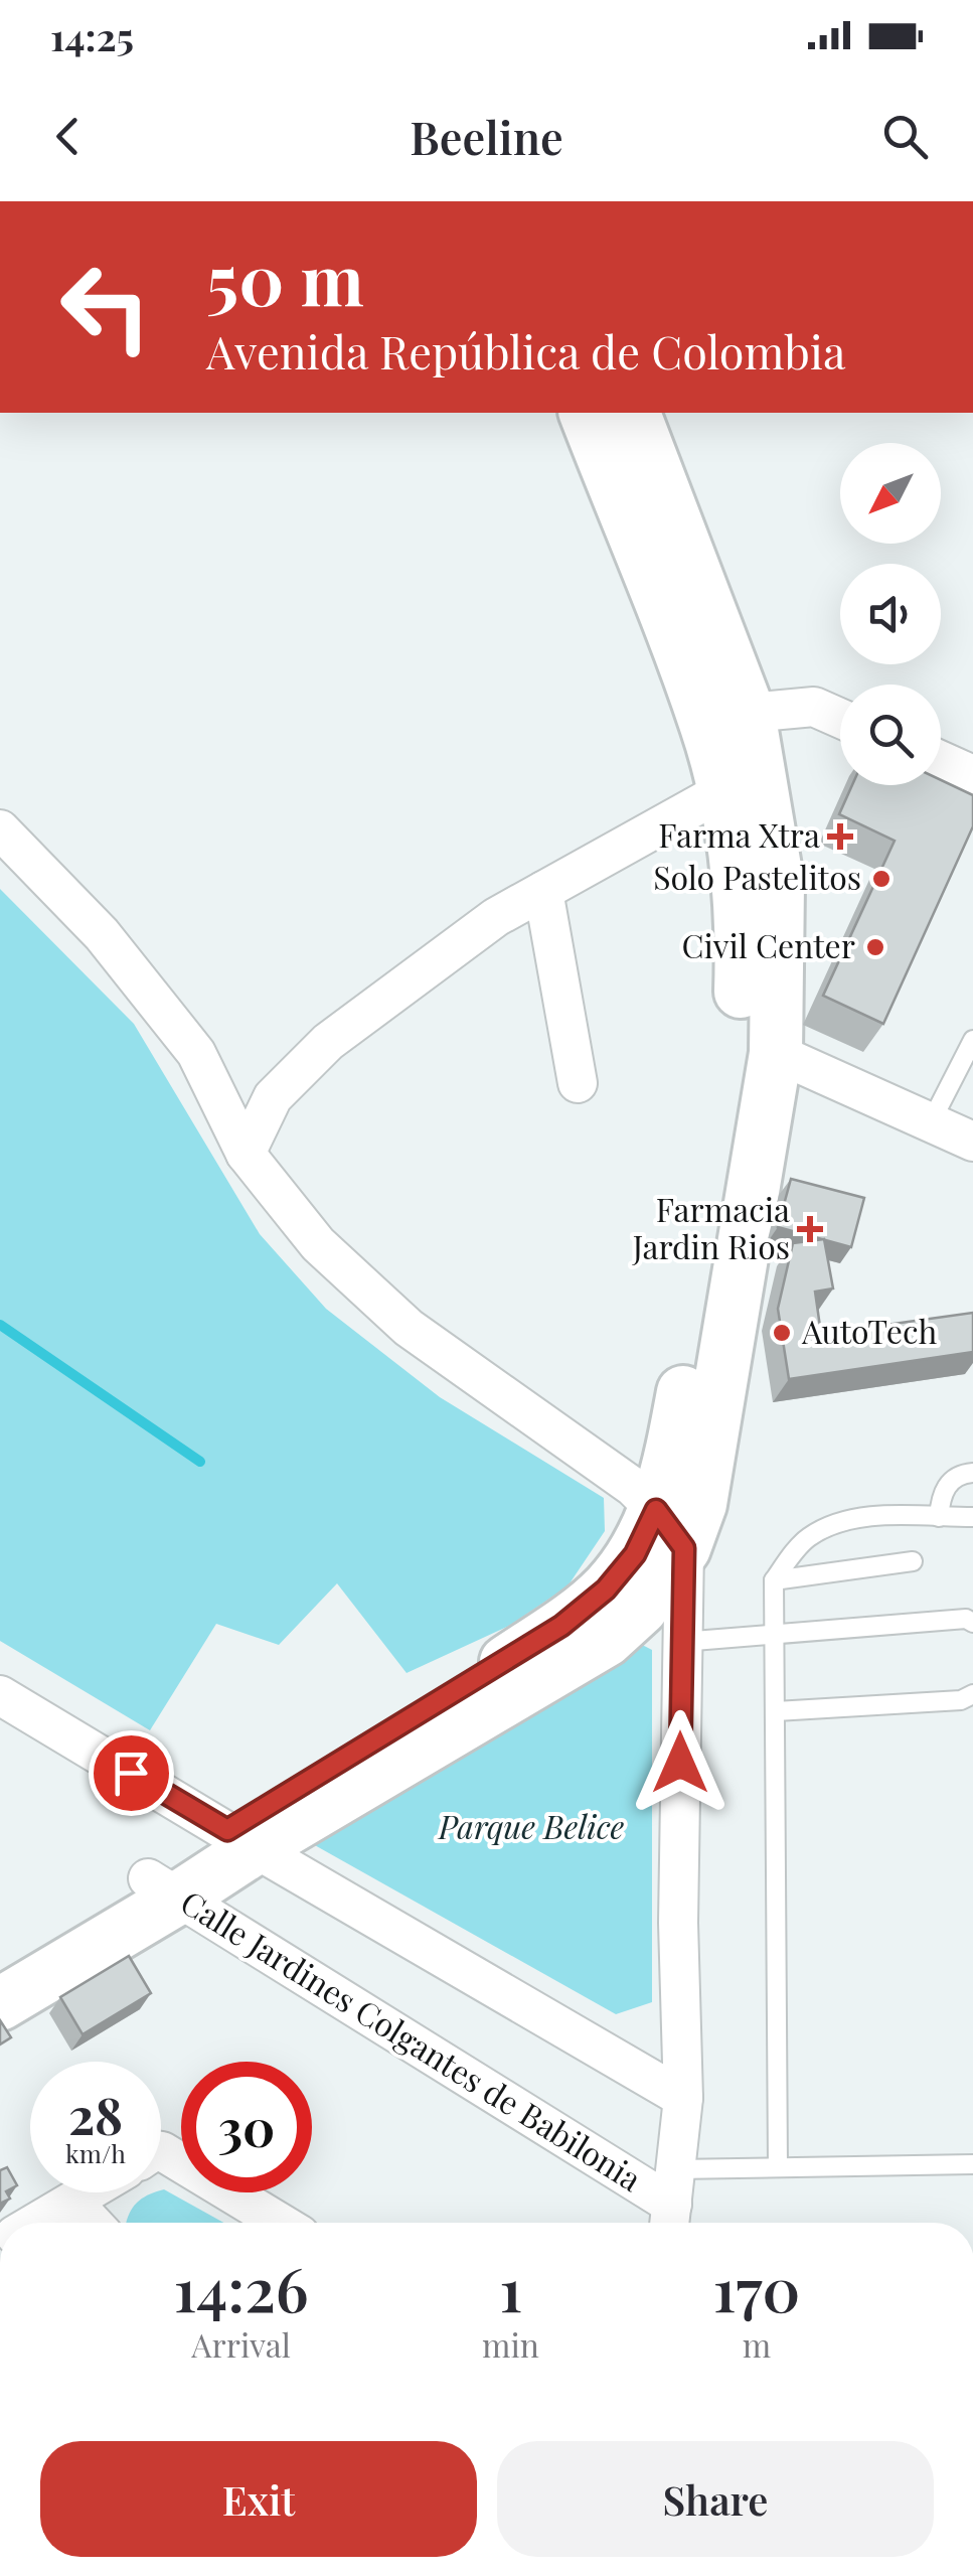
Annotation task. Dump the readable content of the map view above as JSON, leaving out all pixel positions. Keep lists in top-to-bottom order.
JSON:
{
  "streets": {
    "street": ["Calle Jardines Colgantes de Babilonia"]
  },
  "parks": ["Parque Belice"],
  "places": {
    "health": ["Farma Xtra", "Farmacia Jardin Rios"],
    "other": ["Solo Pastelitos", "Civil Center", "AutoTech"]
  },
  "north": "bottom left",
  "page": {
    "status": "14:25",
    "header": "Beeline",
    "turn": ["50 m", "Avenida República de Colombia"],
    "speed": "28 km/h",
    "limit": "30",
    "eta": [
      "14:26",
      "Arrival",
      "1",
      "min",
      "170",
      "m"
    ],
    "buttons": ["Exit", "Share"]
  }
}
